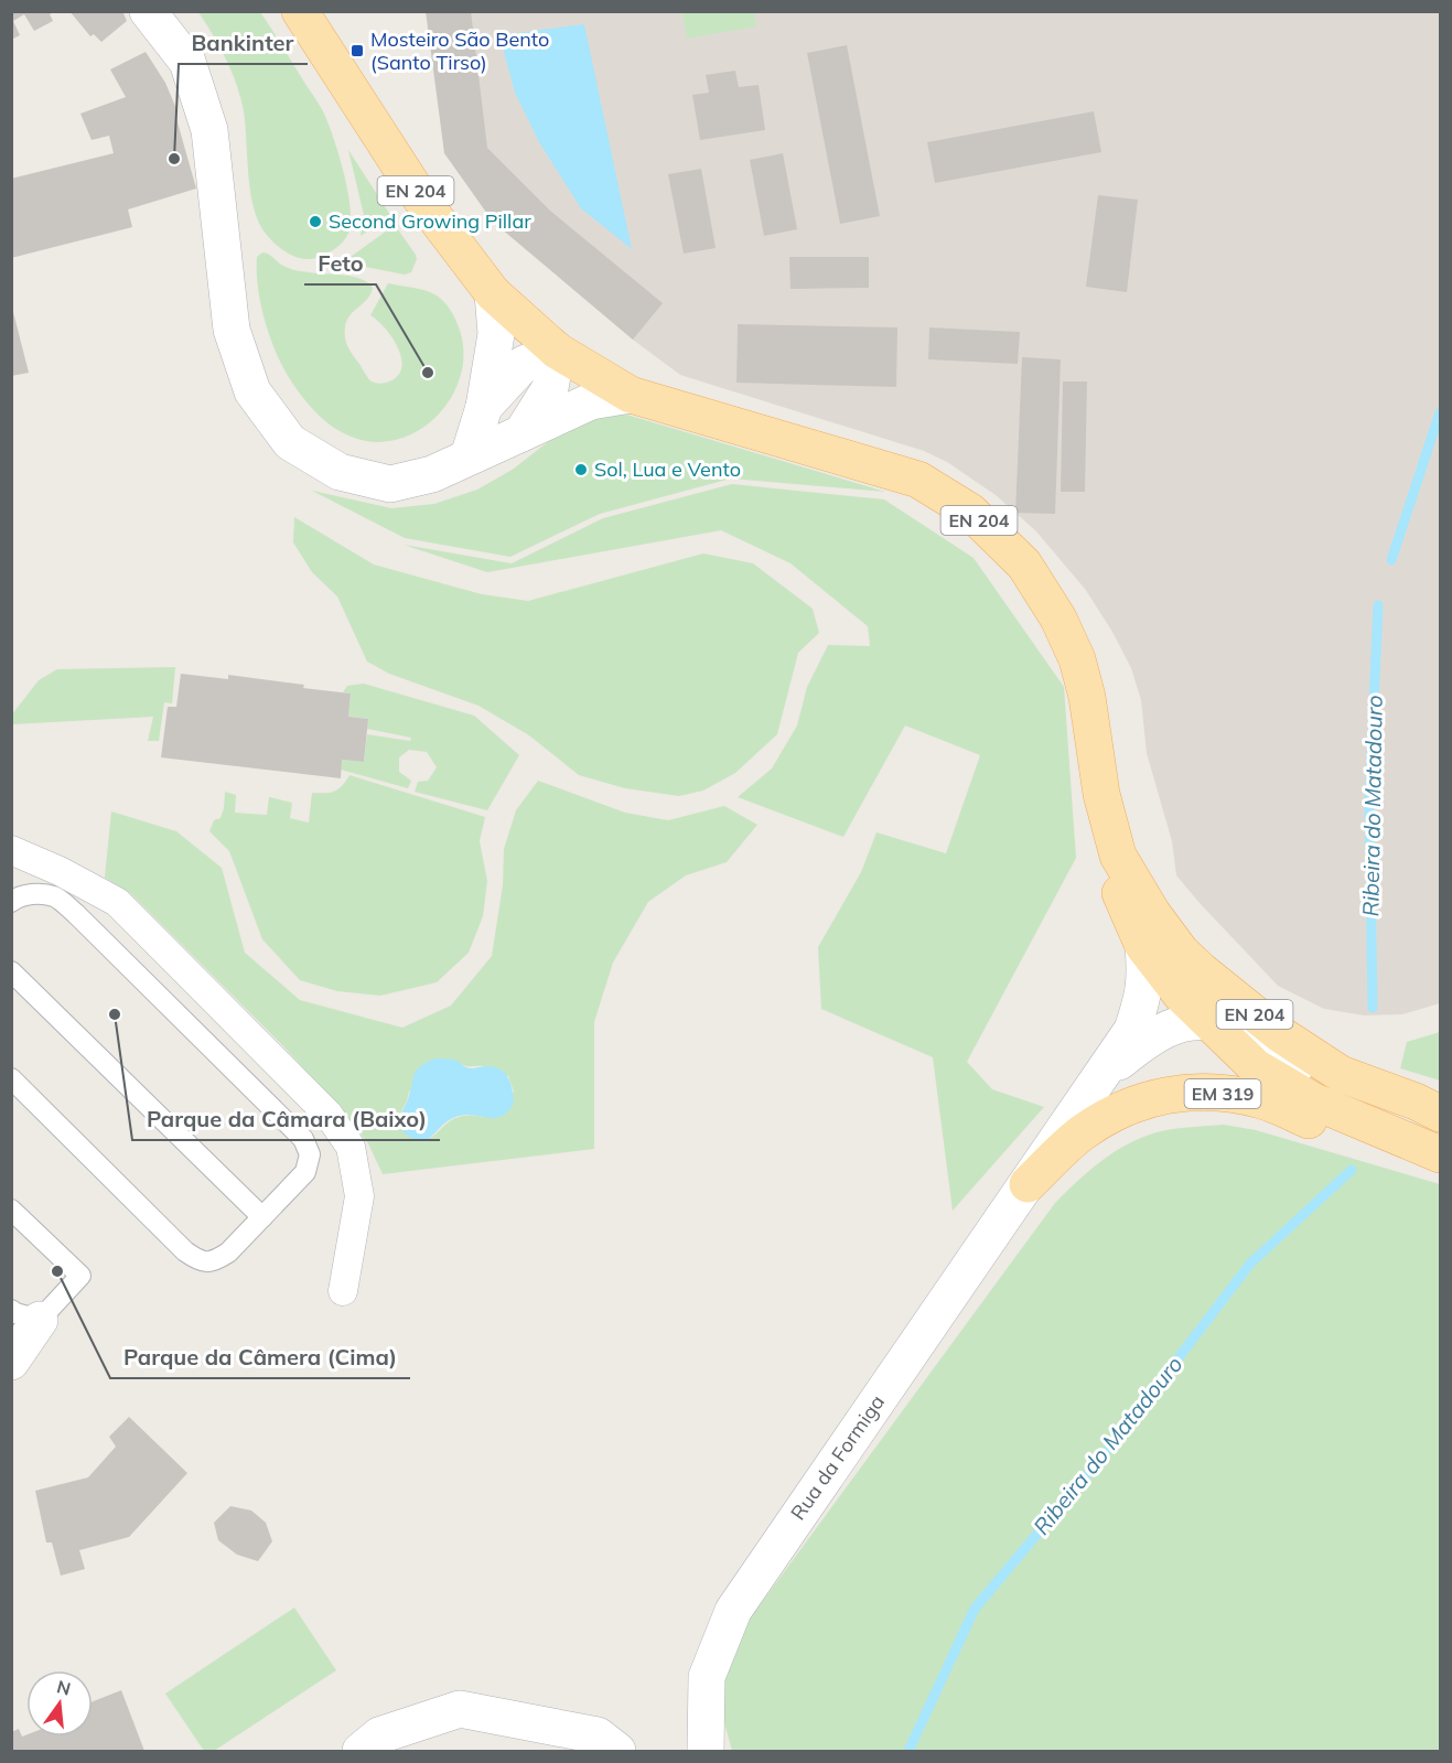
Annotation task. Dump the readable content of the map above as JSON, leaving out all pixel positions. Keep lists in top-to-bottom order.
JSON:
{
  "streets": {
    "main road": ["EN 204", "EM 319"],
    "street": ["Rua da Formiga"]
  },
  "crossings": [
    ["EN 204", "EM 319"],
    ["EM 319", "Rua da Formiga"]
  ],
  "water": ["Ribeira do Matadouro"],
  "places": {
    "transit": ["Mosteiro São Bento (Santo Tirso)"],
    "other": [
      "Bankinter",
      "Second Growing Pillar",
      "Feto",
      "Sol, Lua e Vento",
      "Parque da Câmara (Baixo)",
      "Parque da Câmera (Cima)"
    ]
  },
  "north": "top"
}
